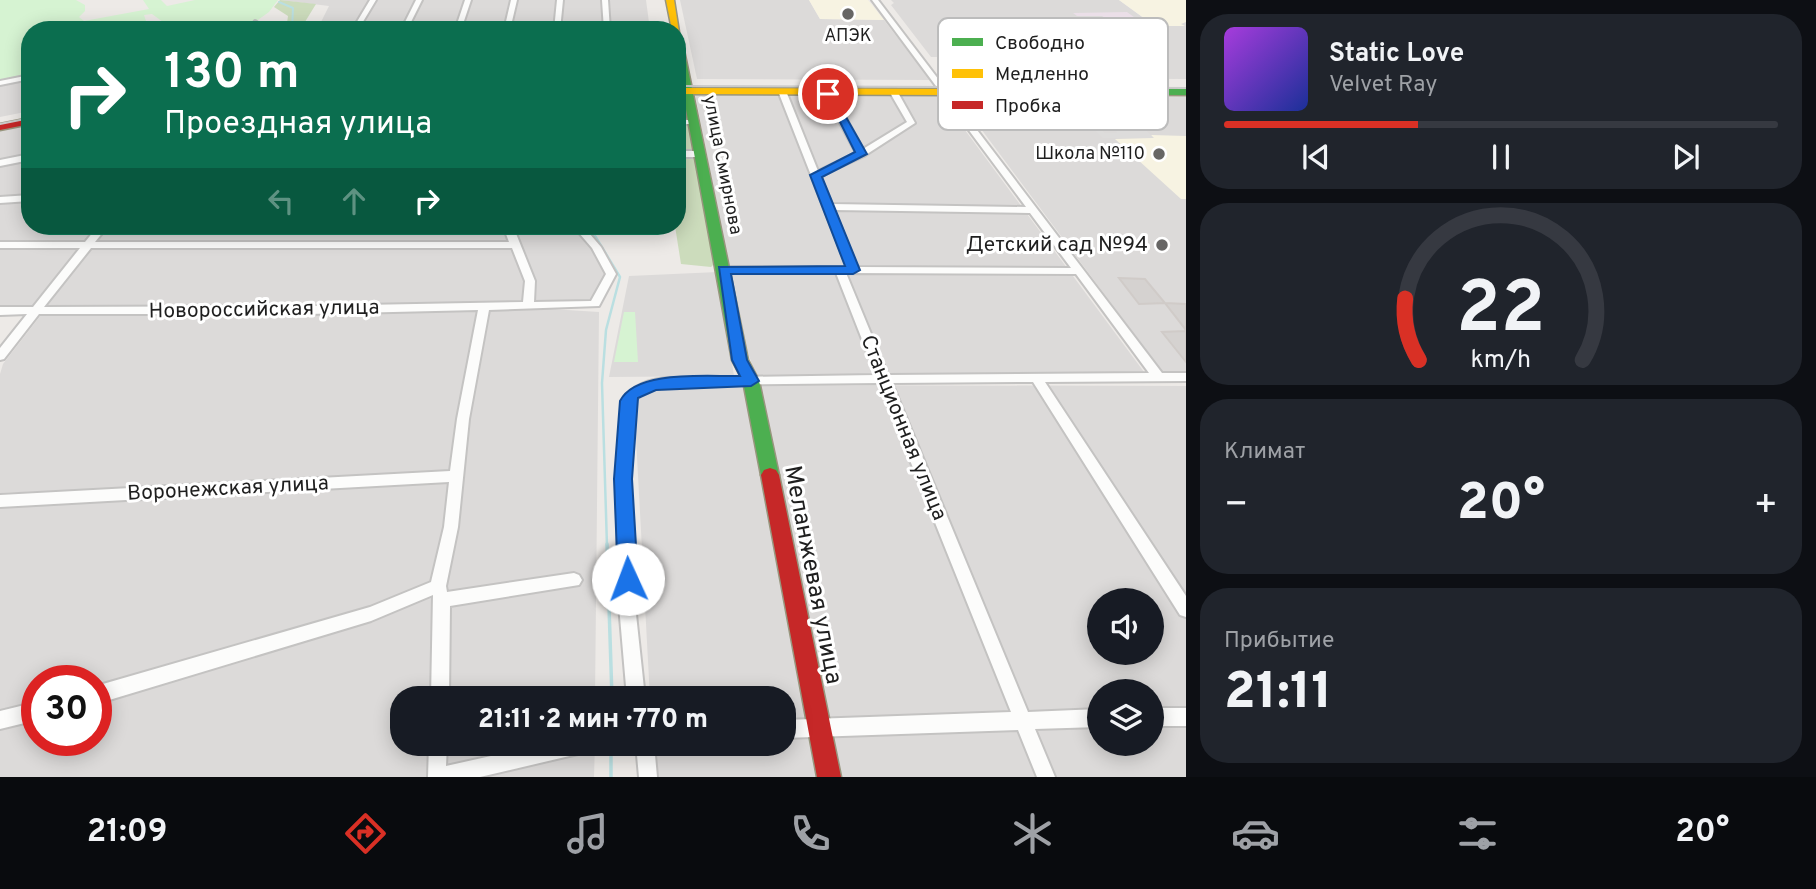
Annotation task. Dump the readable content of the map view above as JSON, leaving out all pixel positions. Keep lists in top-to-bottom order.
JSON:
{
  "streets": {
    "main road": ["улица Смирнова", "Меланжевая улица"],
    "street": ["Новороссийская улица", "Станционная улица", "Воронежская улица"]
  },
  "crossings": [
    ["улица Смирнова", "Меланжевая улица"]
  ],
  "places": ["АПЭК", "Школа №110", "Детский сад №94"],
  "legend": ["Свободно", "Медленно", "Пробка"],
  "page": {
    "turn": ["130 m", "Проездная улица"],
    "song": ["Static Love", "Velvet Ray"],
    "tile": [
      "Климат",
      ["Прибытие", "21:11"]
    ],
    "heat": ["−", "20°", "+"],
    "limit": "30",
    "trip": "21:11 · 2 мин · 770 m",
    "tabs": ["21:09", "20°"],
    "gauge": ["22", "km/h"]
  }
}
